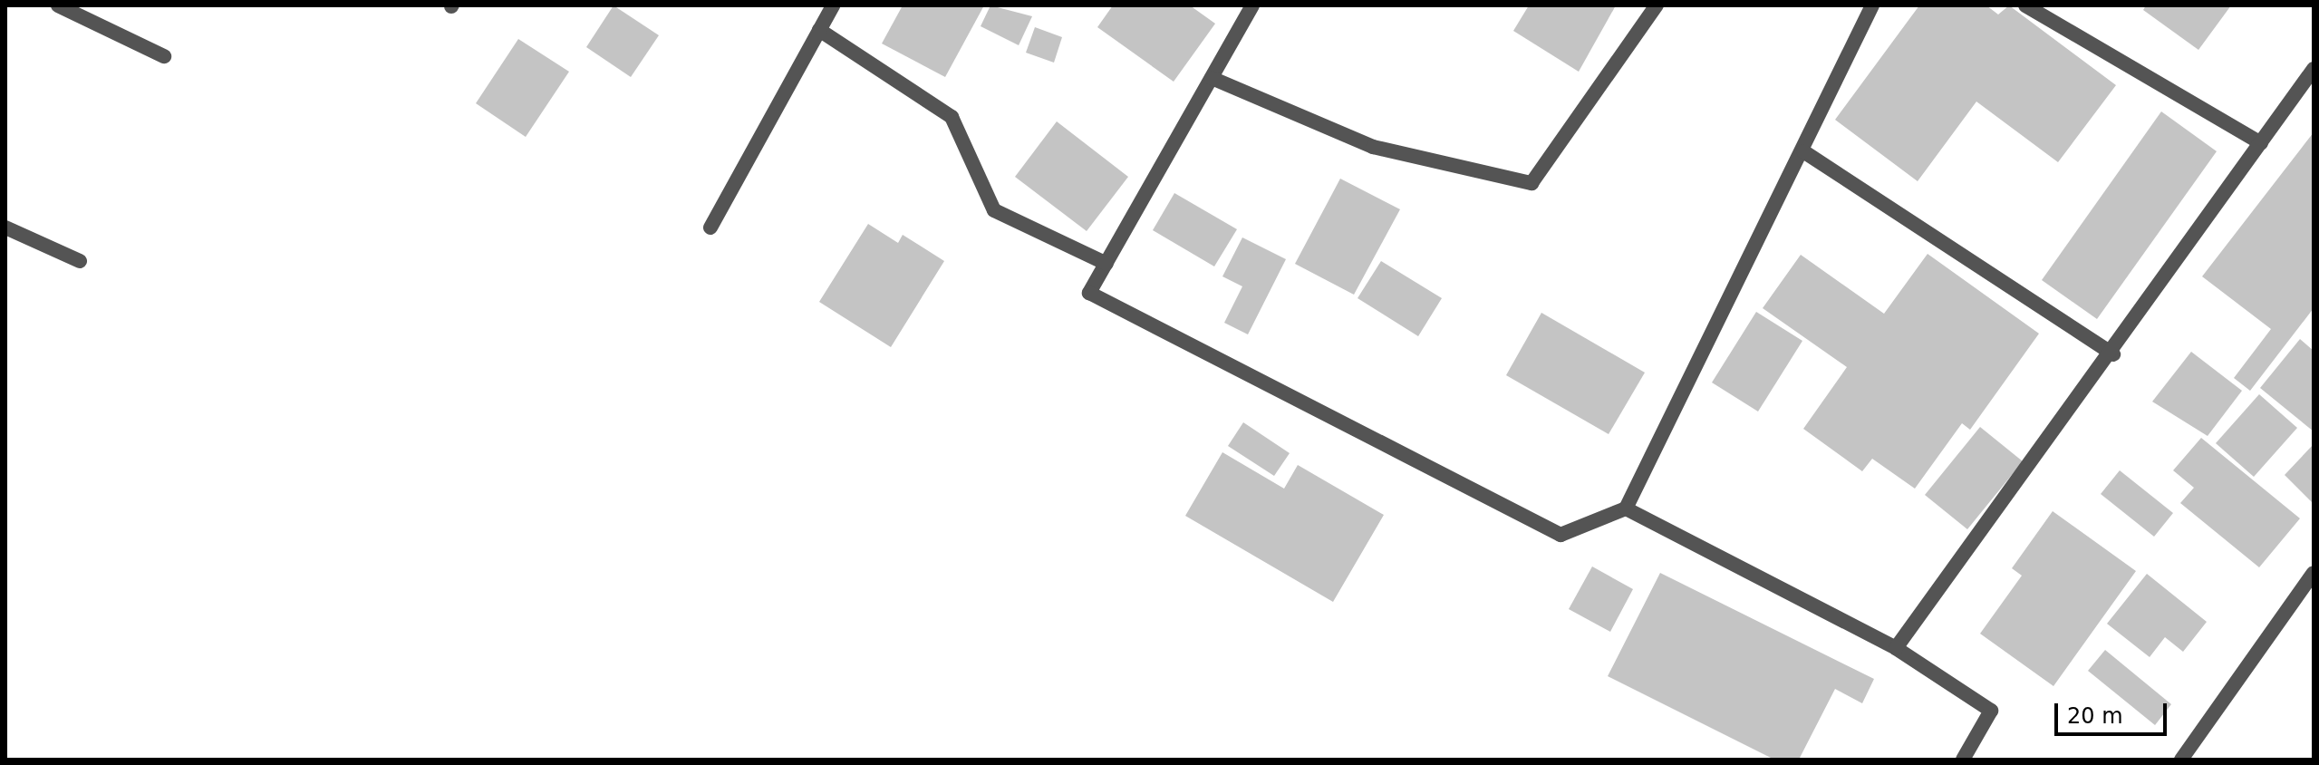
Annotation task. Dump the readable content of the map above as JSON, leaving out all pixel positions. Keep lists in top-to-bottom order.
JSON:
{
  "scale_bar": "20 m"
}
